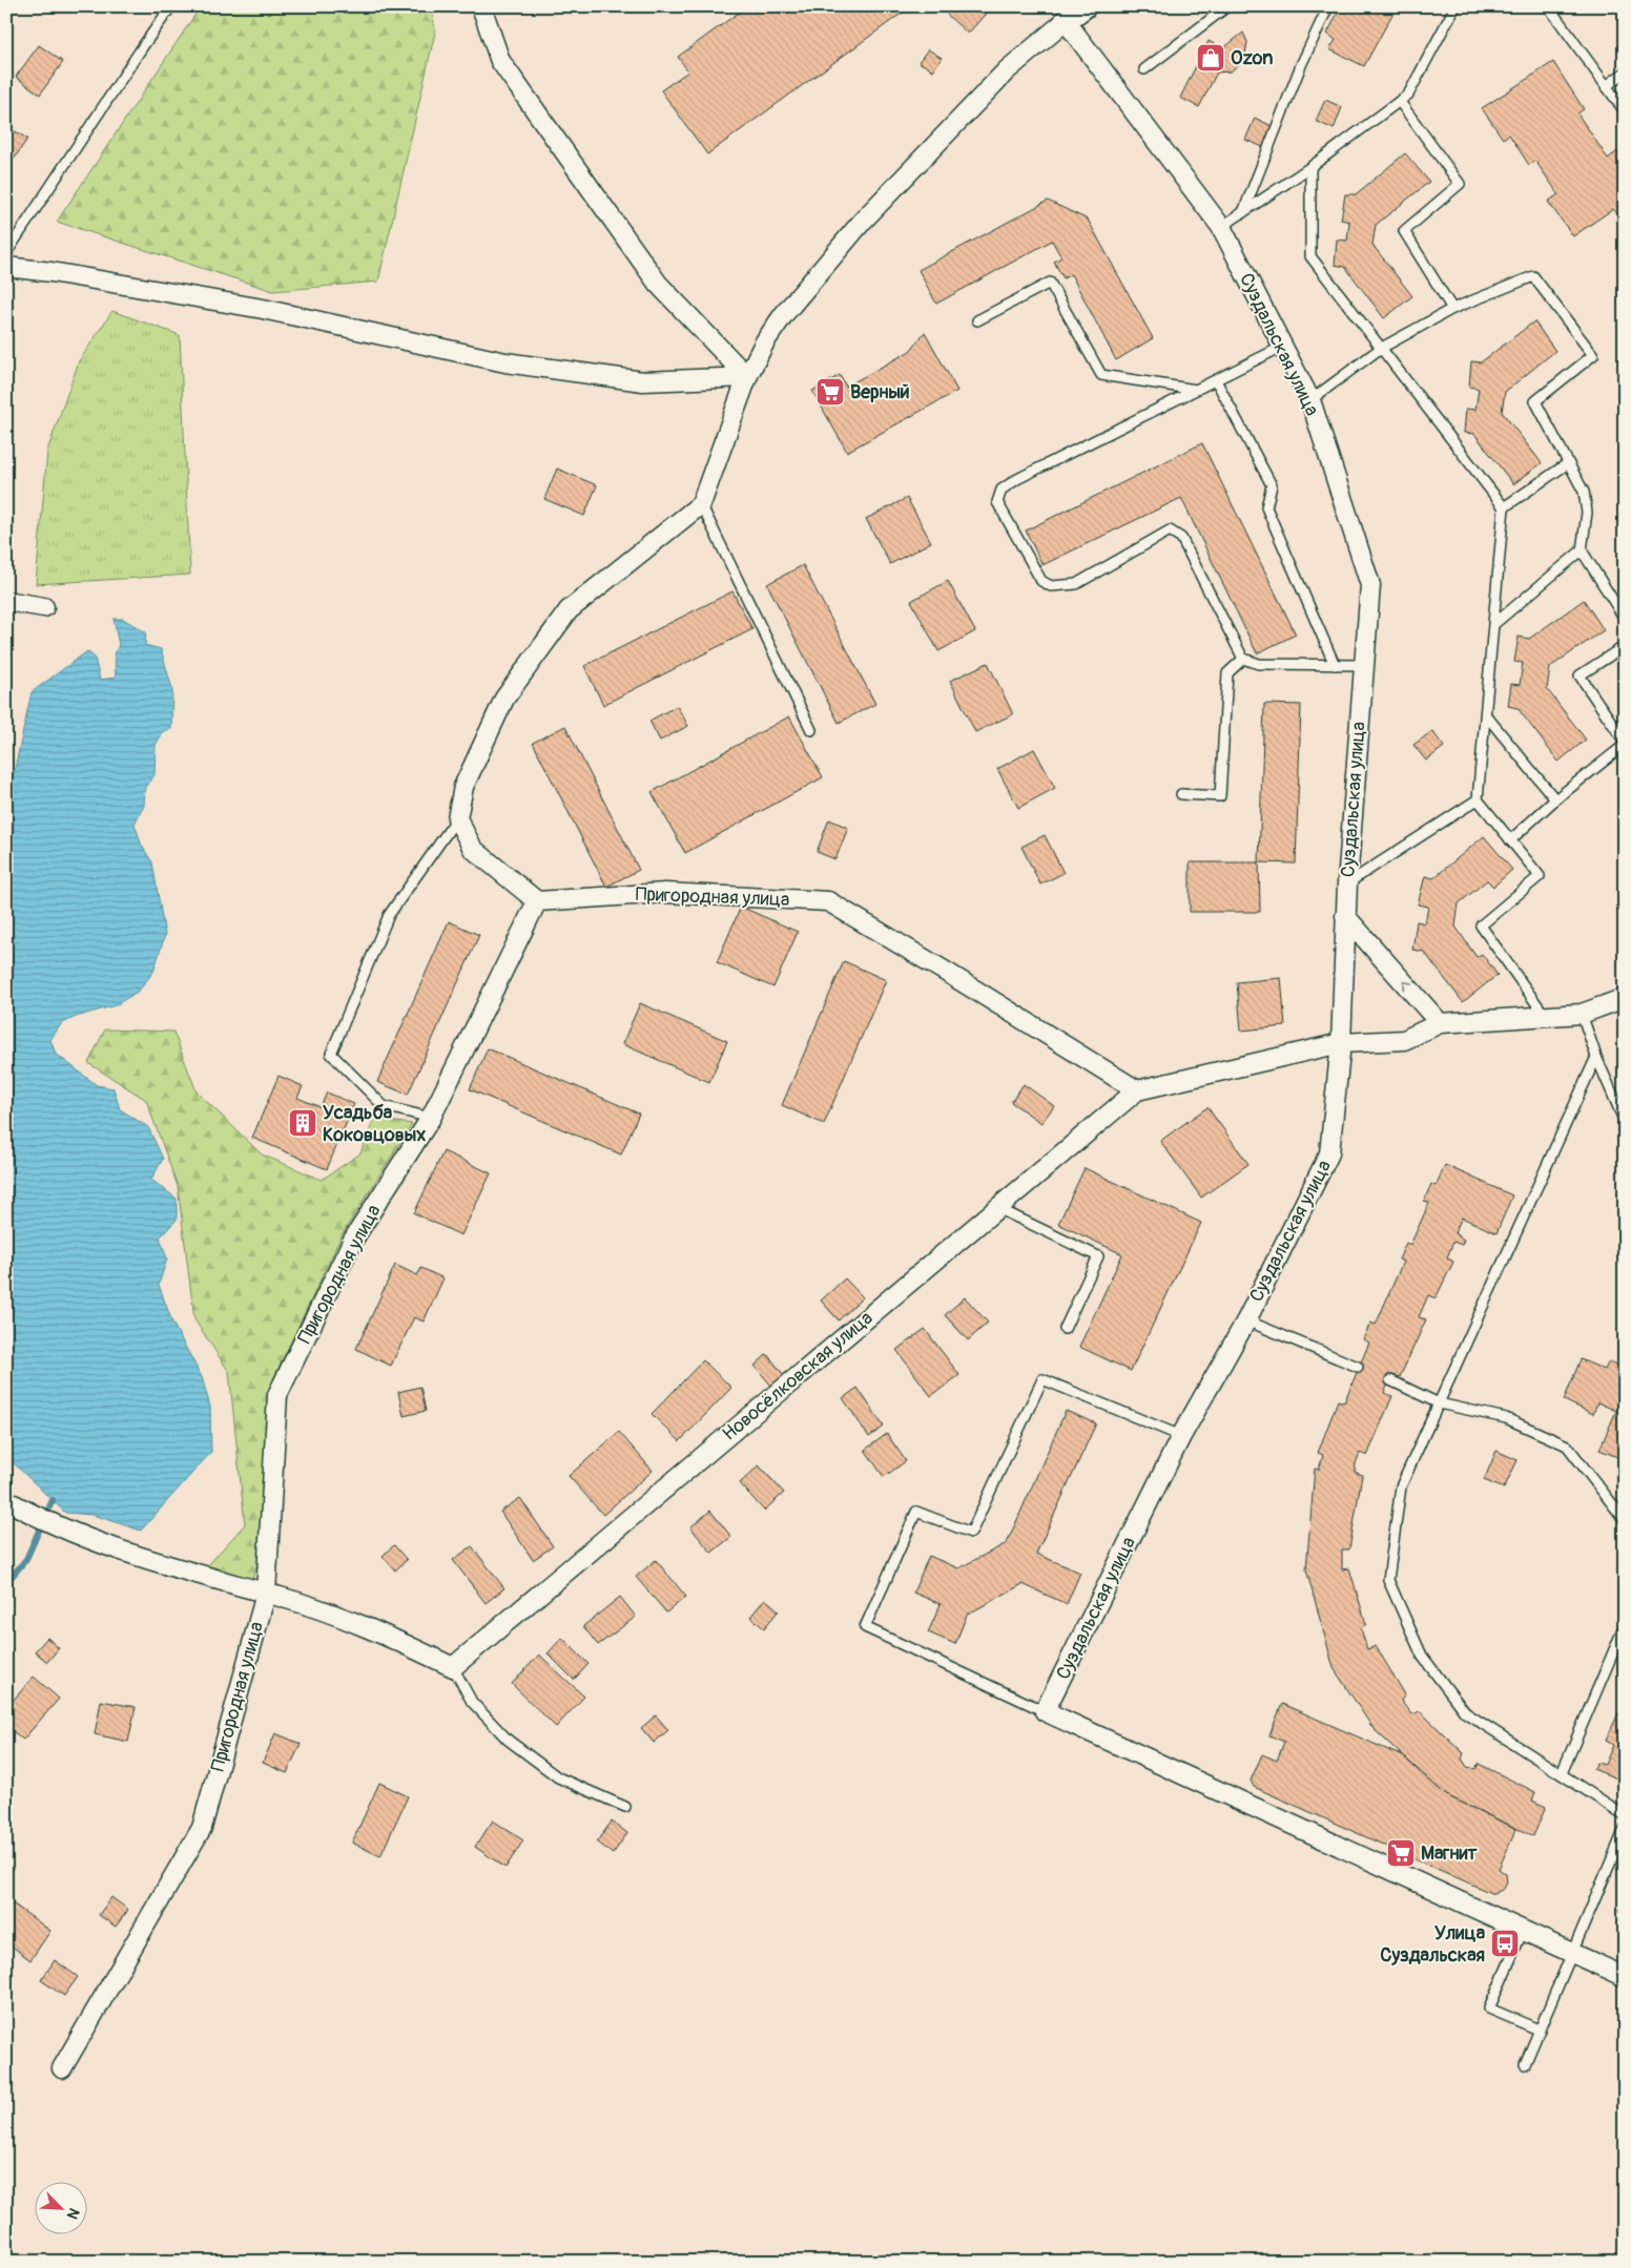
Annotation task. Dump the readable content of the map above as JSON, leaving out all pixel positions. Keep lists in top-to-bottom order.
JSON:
{
  "streets": {
    "street": ["Суздальская улица", "Пригородная улица", "Новосёлковская улица"]
  },
  "crossings": [
    ["Суздальская улица", "Новосёлковская улица"],
    ["Пригородная улица", "Новосёлковская улица"]
  ],
  "places": {
    "shop": ["Ozon"],
    "supermarket": ["Верный", "Магнит"],
    "building": ["Усадьба Коковцовых"],
    "bus stop": ["Улица Суздальская"]
  },
  "north": "bottom right"
}
